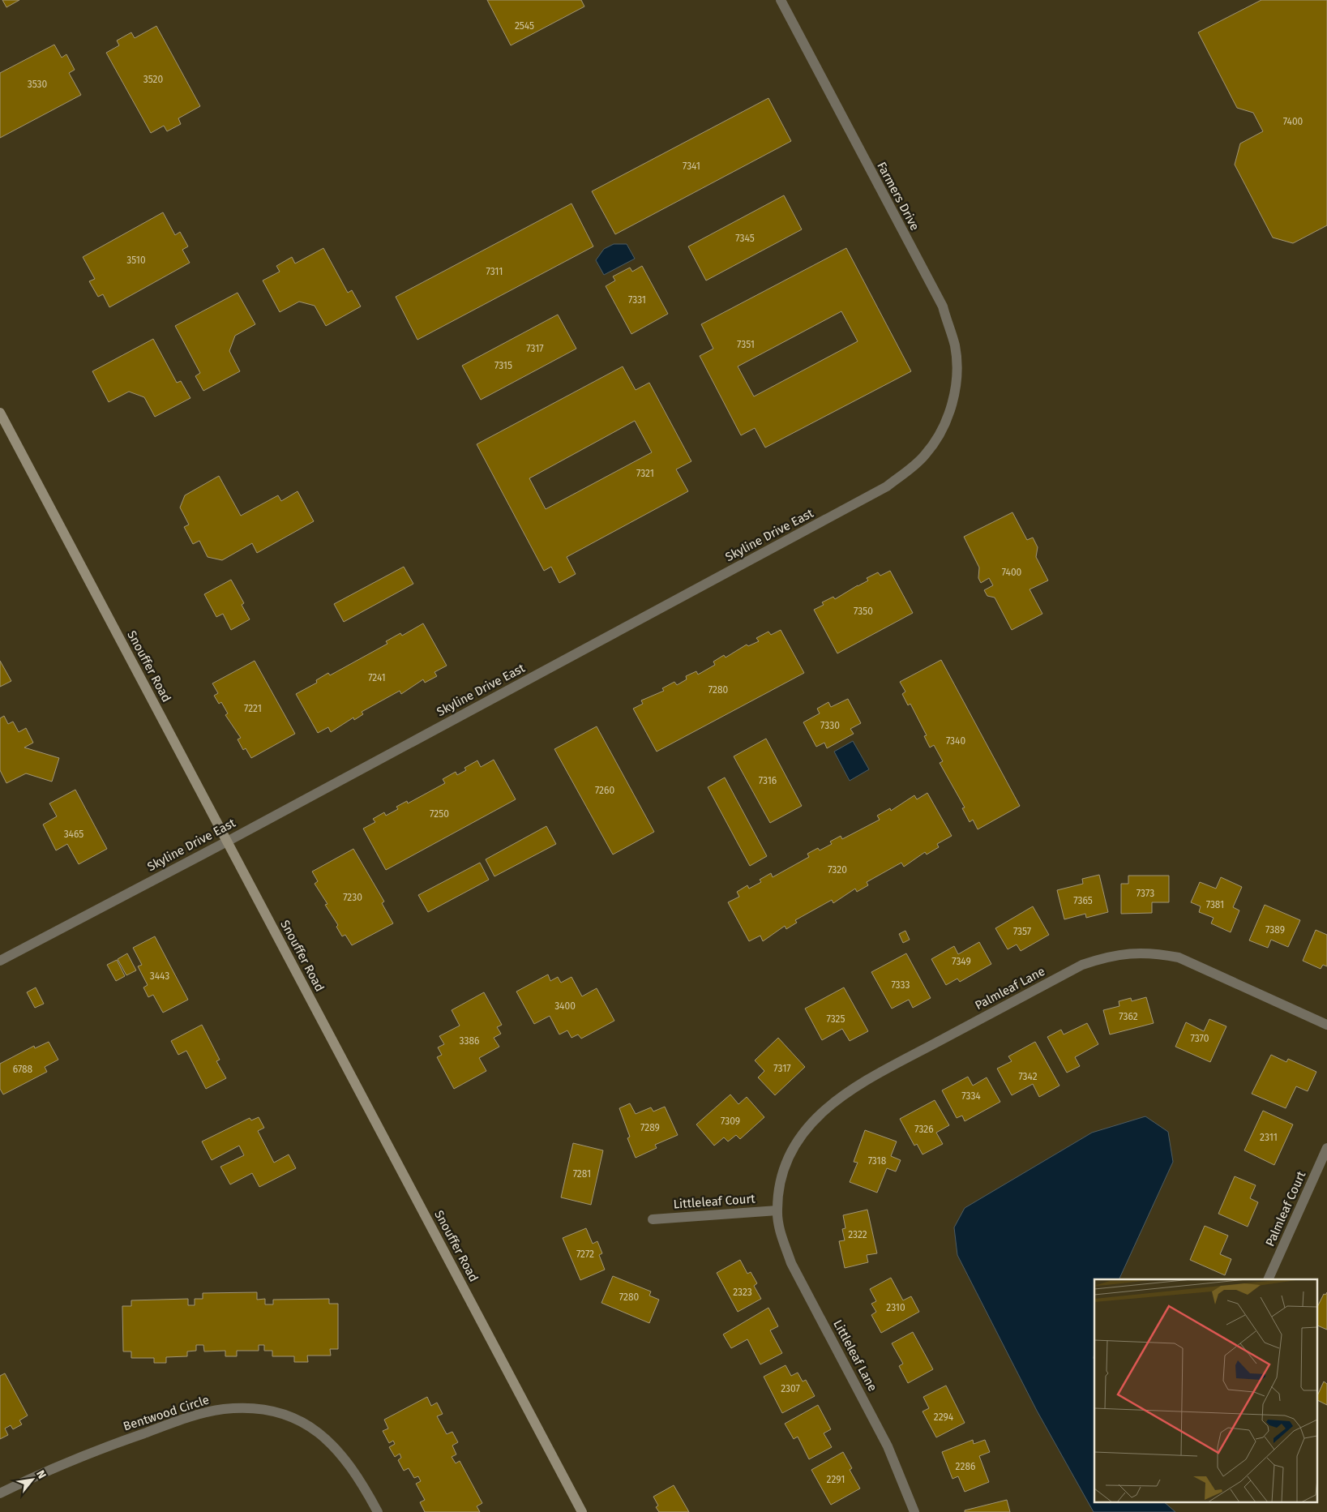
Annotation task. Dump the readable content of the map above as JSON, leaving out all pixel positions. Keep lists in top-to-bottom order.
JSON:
{
  "streets": {
    "main road": ["Snouffer Road"],
    "street": [
      "Farmers Drive",
      "Skyline Drive East",
      "Palmleaf Lane",
      "Littleleaf Court",
      "Palmleaf Court",
      "Littleleaf Lane",
      "Bentwood Circle"
    ]
  },
  "crossings": [
    ["Farmers Drive", "Skyline Drive East"],
    ["Skyline Drive East", "Snouffer Road"],
    ["Palmleaf Lane", "Littleleaf Court"],
    ["Palmleaf Lane", "Littleleaf Lane"],
    ["Littleleaf Court", "Littleleaf Lane"]
  ],
  "house_numbers": [
    "2545",
    "3520",
    "3530",
    "7400",
    "7341",
    "7345",
    "3510",
    "7311",
    "7331",
    "7351",
    "7317",
    "7315",
    "7321",
    "7400",
    "7350",
    "7241",
    "7280",
    "7221",
    "7330",
    "7340",
    "7316",
    "7260",
    "7250",
    "3465",
    "7320",
    "7373",
    "7230",
    "7365",
    "7381",
    "7389",
    "7357",
    "7349",
    "3443",
    "7333",
    "3400",
    "7362",
    "7325",
    "7370",
    "3386",
    "7317",
    "6788",
    "7342",
    "7334",
    "7309",
    "7289",
    "7326",
    "2311",
    "7318",
    "7281",
    "2322",
    "7272",
    "2323",
    "7280",
    "2310",
    "2307",
    "2294",
    "2286",
    "2291"
  ],
  "north": "top right"
}
